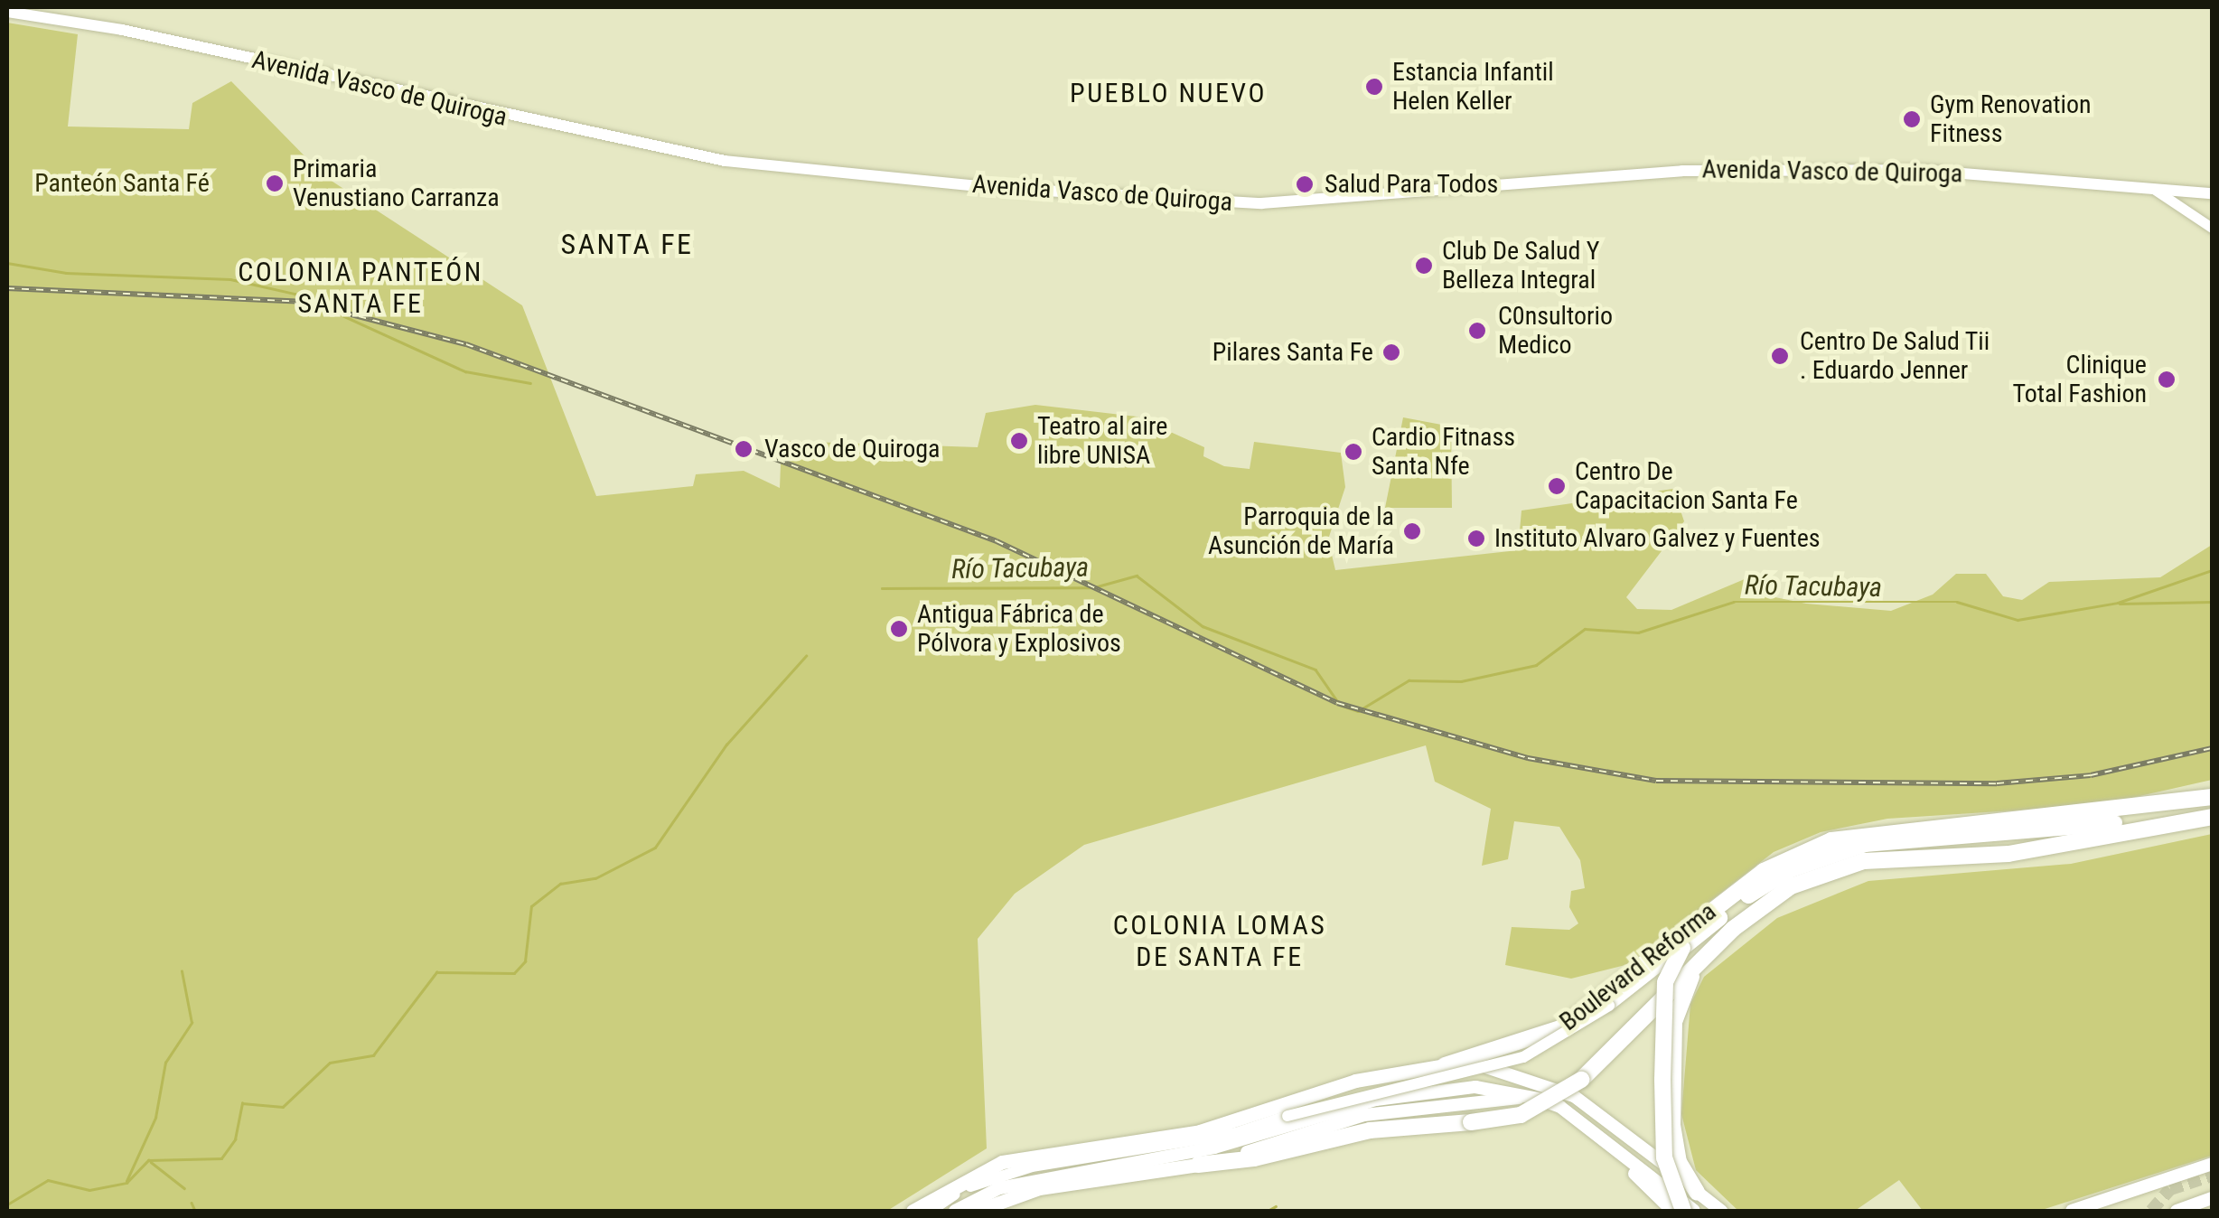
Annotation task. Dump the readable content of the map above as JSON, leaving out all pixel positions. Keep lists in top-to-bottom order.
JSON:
{
  "streets": {
    "highway": ["Boulevard Reforma"],
    "main road": ["Avenida Vasco de Quiroga"]
  },
  "districts": [
    "PUEBLO NUEVO",
    "SANTA FE",
    "COLONIA PANTEÓN SANTA FE",
    "COLONIA LOMAS DE SANTA FE"
  ],
  "water": ["Río Tacubaya"],
  "parks": ["Panteón Santa Fé"],
  "places": [
    "Estancia Infantil Helen Keller",
    "Gym Renovation Fitness",
    "Primaria Venustiano Carranza",
    "Salud Para Todos",
    "Club De Salud Y Belleza Integral",
    "C0nsultorio Medico",
    "Pilares Santa Fe",
    "Centro De Salud Tii . Eduardo Jenner",
    "Clinique Total Fashion",
    "Teatro al aire libre UNISA",
    "Vasco de Quiroga",
    "Cardio Fitnass Santa Nfe",
    "Centro De Capacitacion Santa Fe",
    "Parroquia de la Asunción de María",
    "Instituto Alvaro Galvez y Fuentes",
    "Antigua Fábrica de Pólvora y Explosivos"
  ]
}
